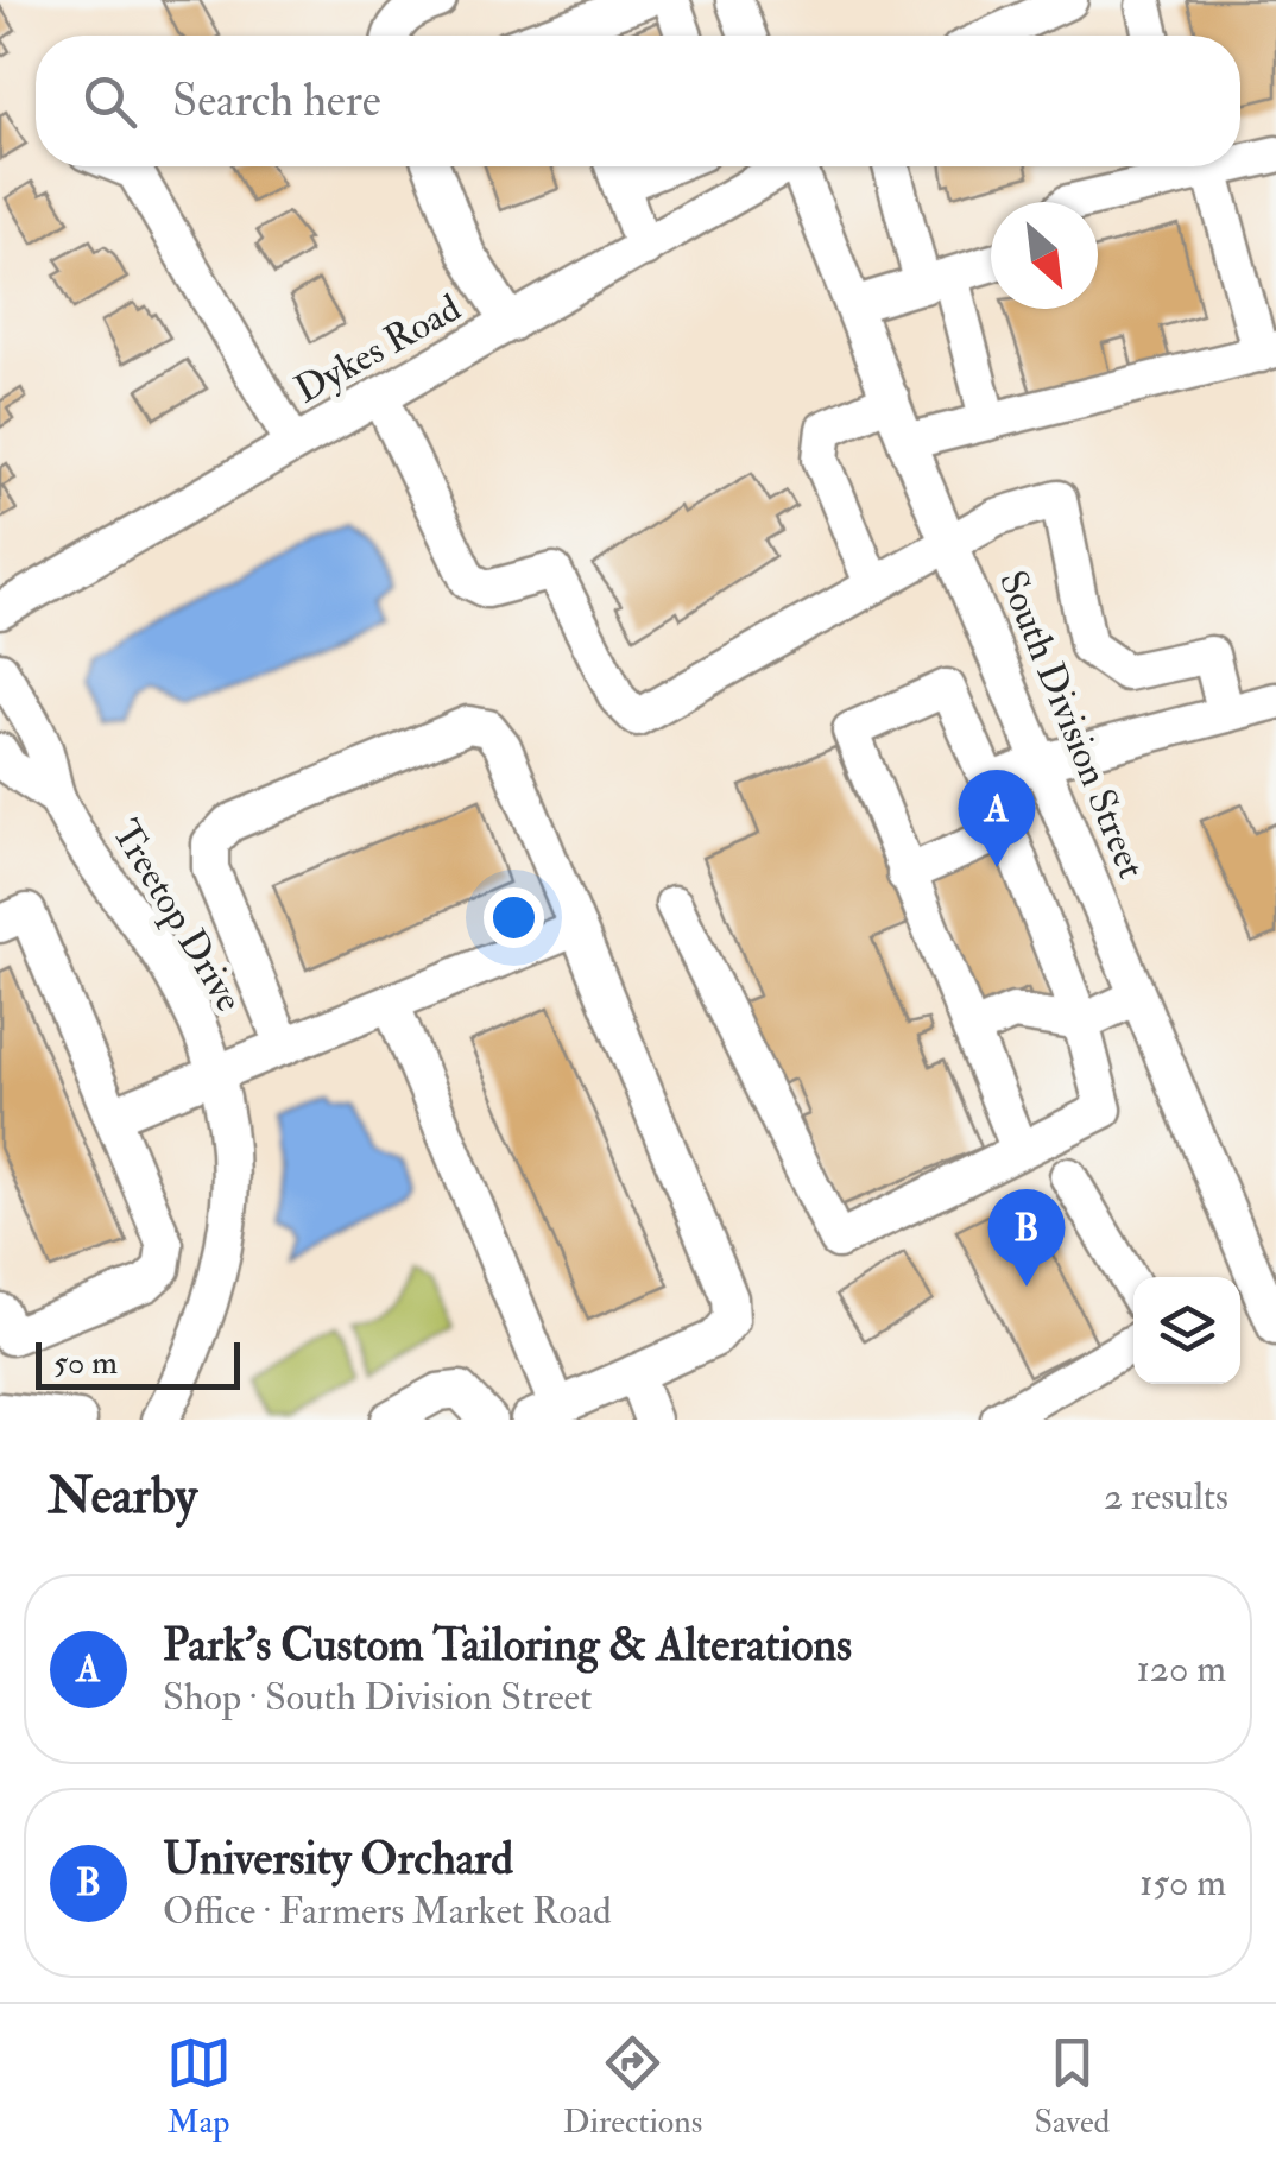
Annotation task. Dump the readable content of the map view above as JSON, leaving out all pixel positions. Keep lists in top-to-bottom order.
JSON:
{
  "streets": {
    "street": ["Dykes Road", "South Division Street", "Treetop Drive"]
  },
  "scale_bar": "50 m",
  "north": "bottom right",
  "page": {
    "search": "Search here",
    "pins": ["A", "B"],
    "scale": "50 m",
    "heading": ["Nearby", "2 results"],
    "list": [
      {
        "mark": "A",
        "name": "Park's Custom Tailoring & Alterations",
        "note": "Shop · South Division Street",
        "value": "120 m"
      },
      {
        "mark": "B",
        "name": "University Orchard",
        "note": "Office · Farmers Market Road",
        "value": "150 m"
      }
    ],
    "nav": ["Map", "Directions", "Saved"]
  }
}
